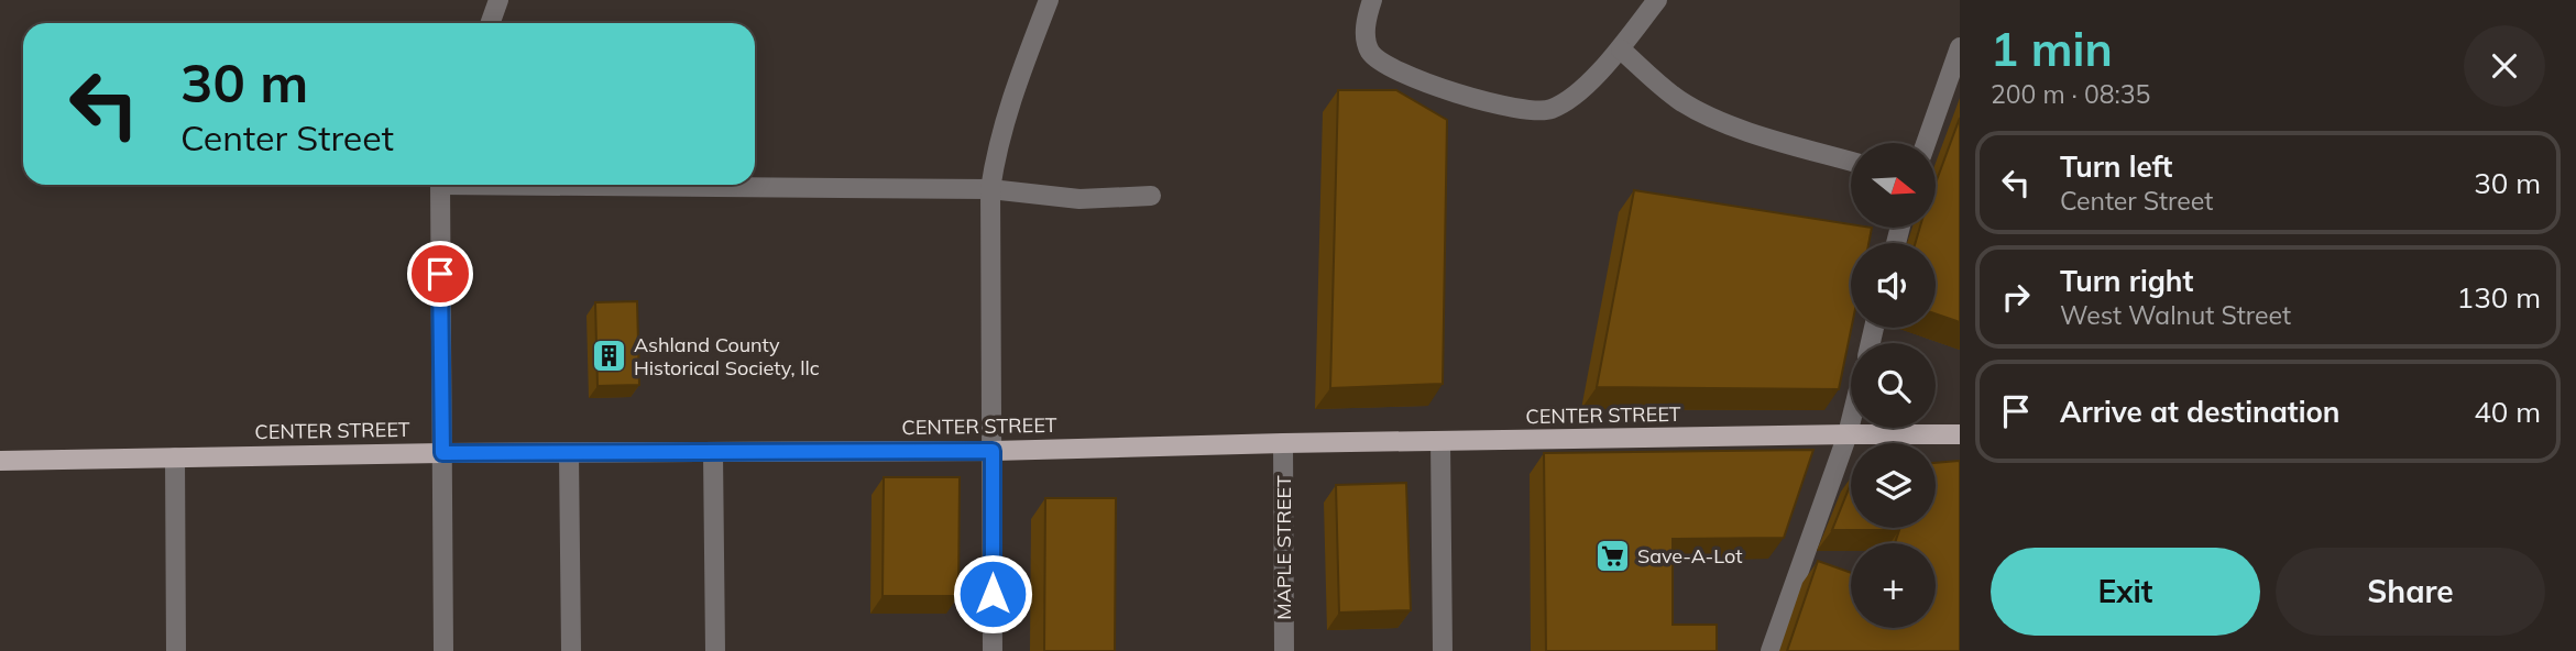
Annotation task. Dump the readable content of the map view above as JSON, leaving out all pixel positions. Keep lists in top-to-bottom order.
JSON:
{
  "streets": {
    "main road": ["CENTER STREET"],
    "street": ["MAPLE STREET"]
  },
  "crossings": [
    ["CENTER STREET", "MAPLE STREET"]
  ],
  "places": {
    "building": ["Ashland County Historical Society, llc"],
    "supermarket": ["Save-A-Lot"]
  },
  "north": "right",
  "page": {
    "heading": ["1 min", "200 m · 08:35"],
    "turn": ["30 m", "Center Street"],
    "list": [
      {
        "name": "Turn left",
        "note": "Center Street",
        "value": "30 m"
      },
      {
        "name": "Turn right",
        "note": "West Walnut Street",
        "value": "130 m"
      },
      {
        "name": "Arrive at destination",
        "value": "40 m"
      }
    ],
    "map_buttons": "+",
    "buttons": ["Exit", "Share"]
  }
}
